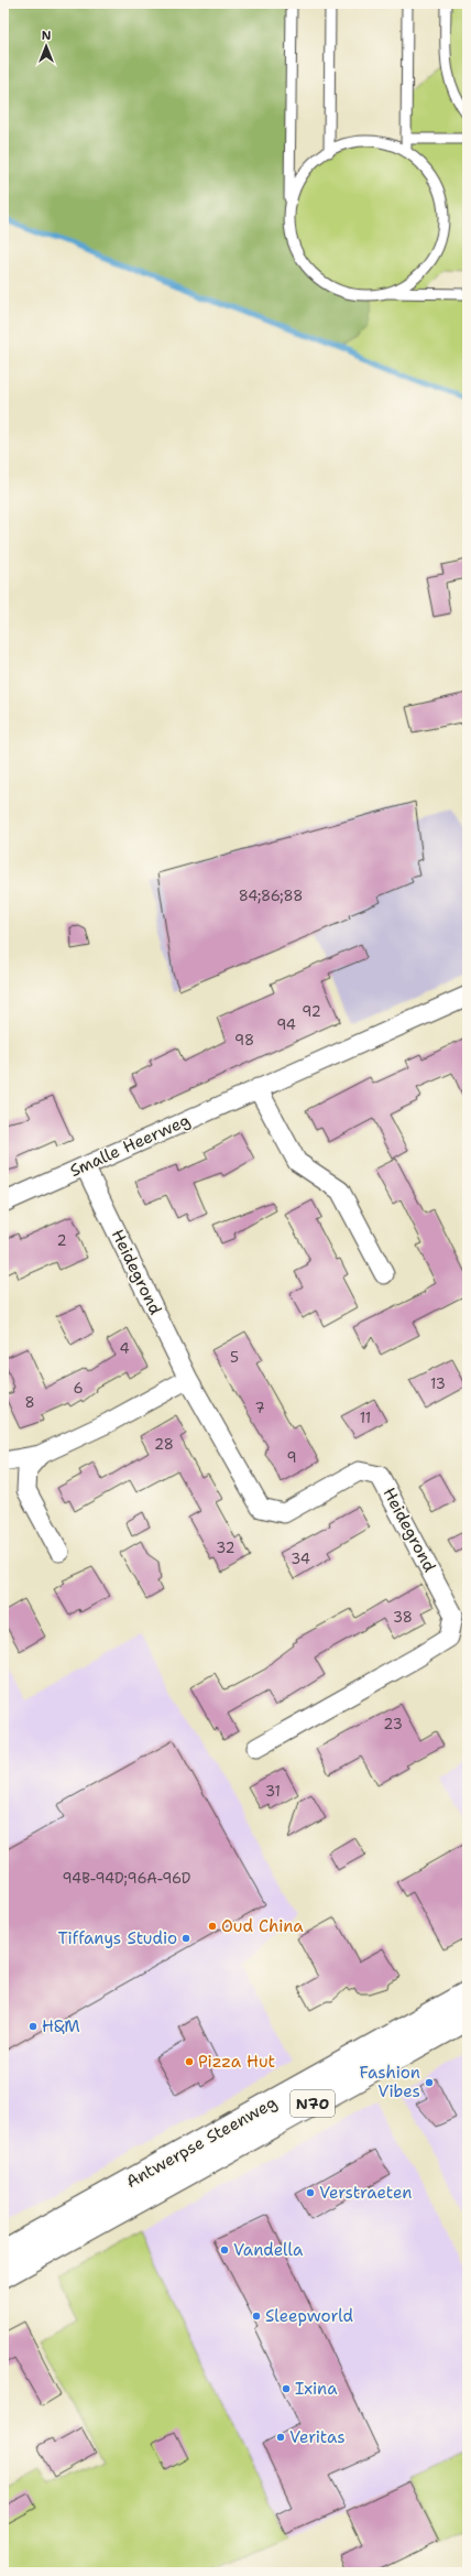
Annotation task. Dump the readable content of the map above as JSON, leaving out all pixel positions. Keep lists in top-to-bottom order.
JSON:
{
  "streets": {
    "main road": ["N70", "Antwerpse Steenweg"],
    "street": ["Smalle Heerweg", "Heidegrond"]
  },
  "crossings": [
    ["Smalle Heerweg", "Heidegrond"]
  ],
  "places": [
    "Oud China",
    "Tiffanys Studio",
    "H&M",
    "Pizza Hut",
    "Fashion Vibes",
    "Verstraeten",
    "Vandella",
    "Sleepworld",
    "Ixina",
    "Veritas"
  ],
  "house_numbers": [
    "84;86;88",
    "92",
    "94",
    "98",
    "2",
    "4",
    "5",
    "13",
    "6",
    "8",
    "7",
    "11",
    "28",
    "9",
    "32",
    "34",
    "38",
    "23",
    "31",
    "94B-94D;96A-96D"
  ],
  "north": "top"
}
